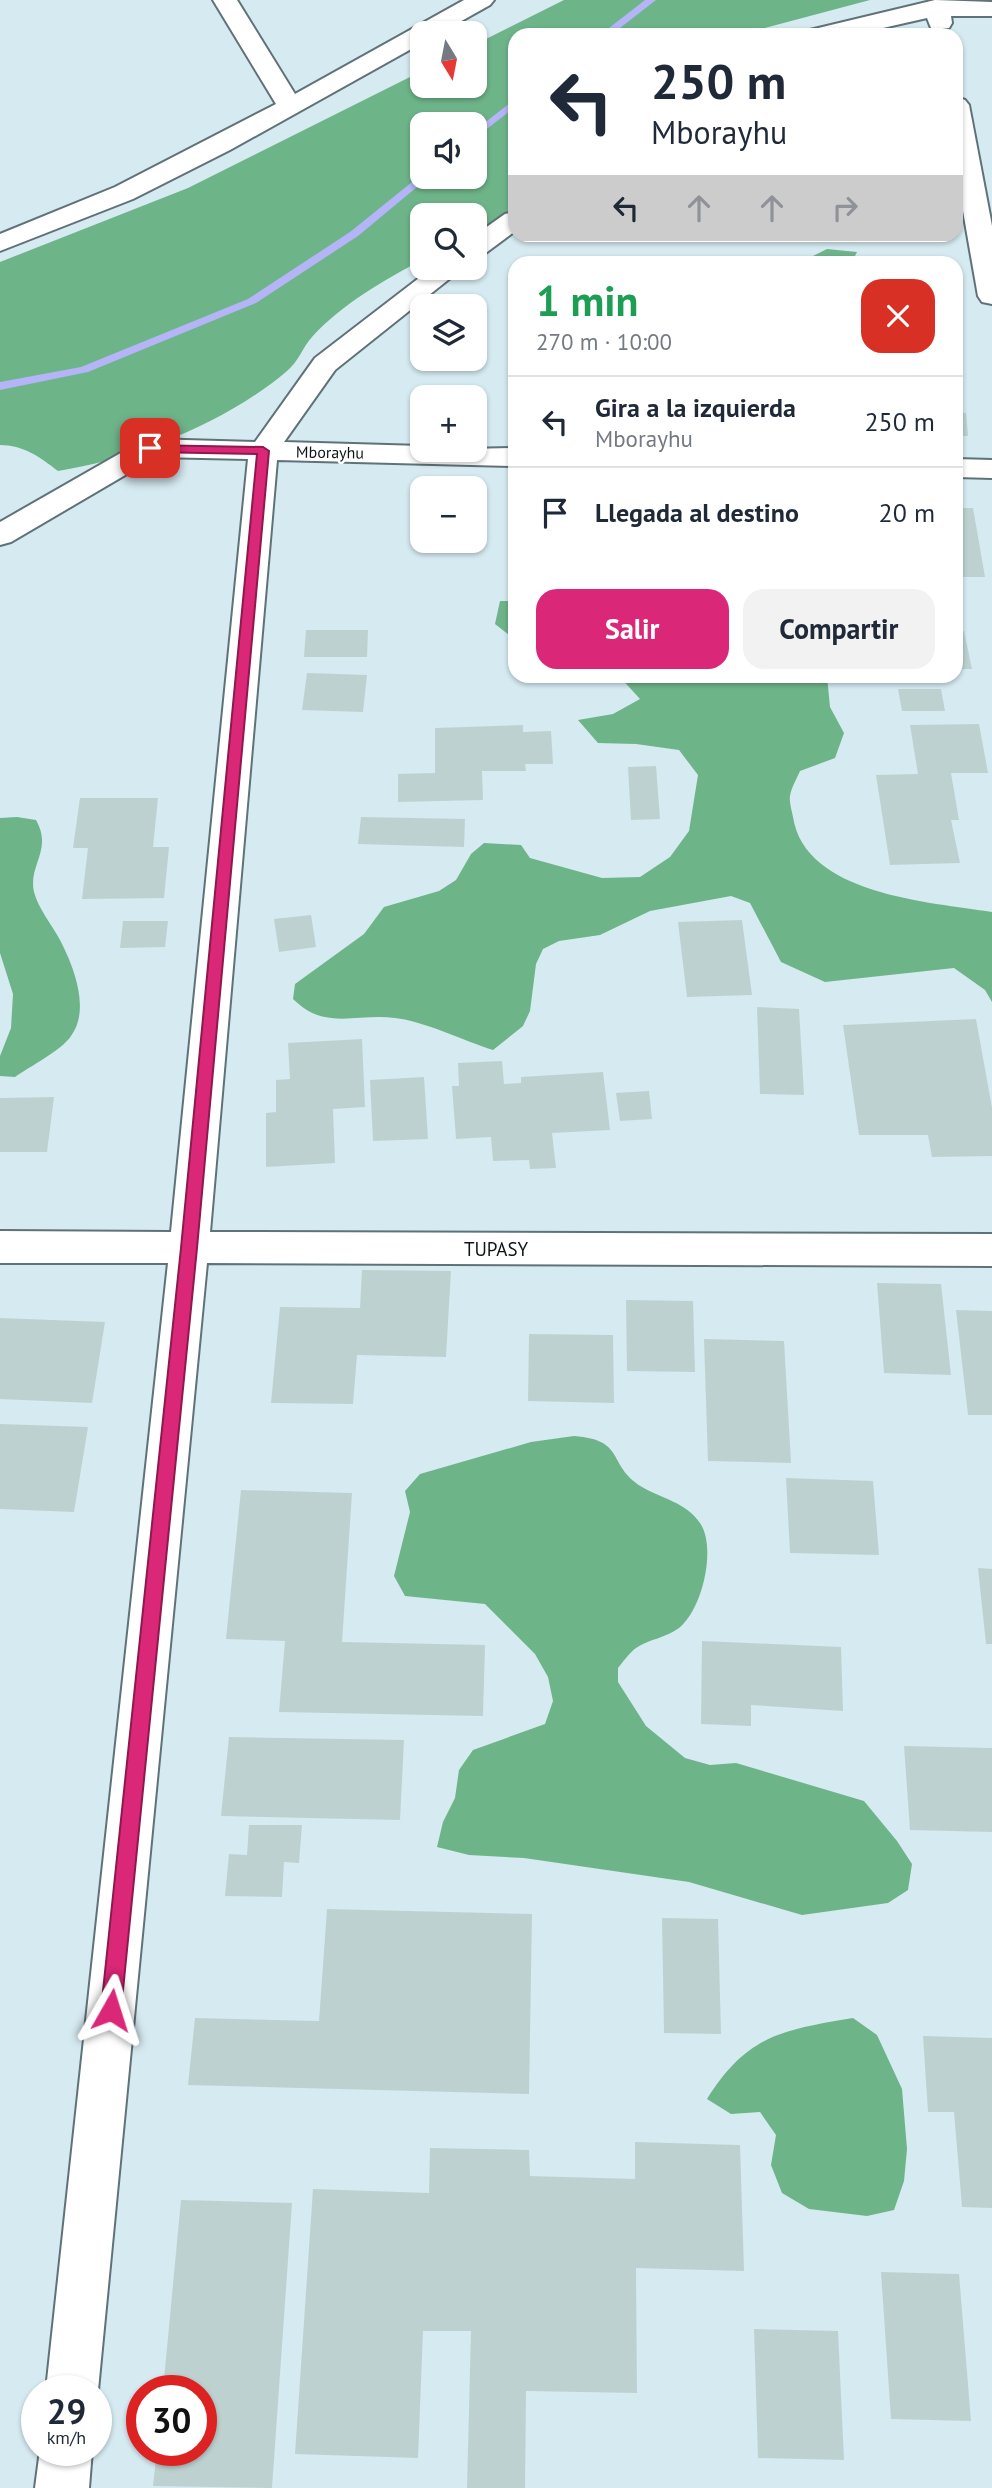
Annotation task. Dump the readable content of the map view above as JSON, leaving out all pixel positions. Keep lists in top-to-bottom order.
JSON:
{
  "streets": {
    "street": ["Mborayhu", "TUPASY"]
  },
  "north": "bottom",
  "page": {
    "map_buttons": ["+", "−"],
    "turn": ["250 m", "Mborayhu"],
    "heading": ["1 min", "270 m · 10:00"],
    "list": [
      {
        "name": "Gira a la izquierda",
        "note": "Mborayhu",
        "value": "250 m"
      },
      {
        "name": "Llegada al destino",
        "value": "20 m"
      }
    ],
    "buttons": ["Salir", "Compartir"],
    "speed": "29 km/h",
    "limit": "30"
  }
}
